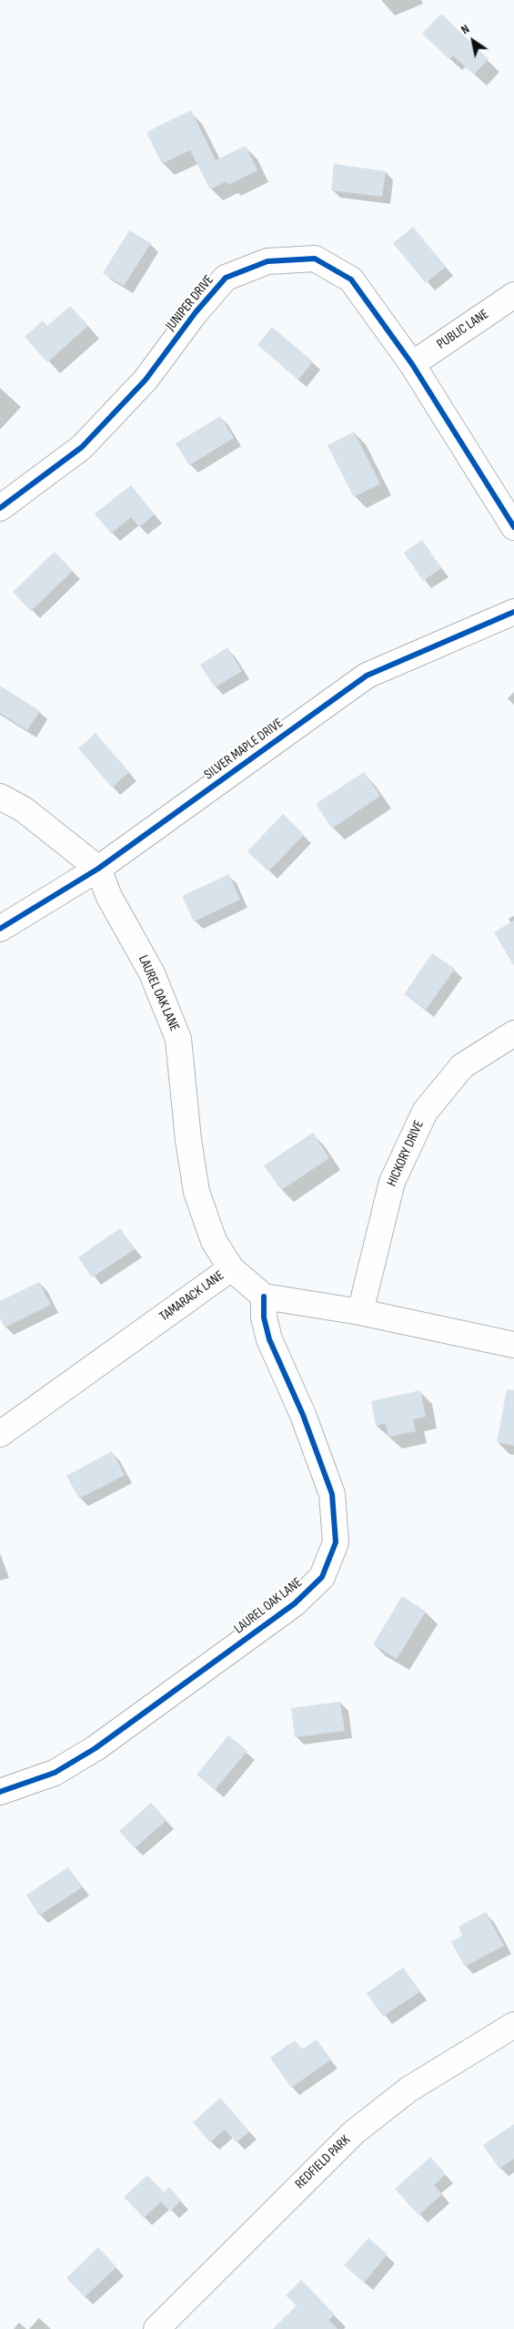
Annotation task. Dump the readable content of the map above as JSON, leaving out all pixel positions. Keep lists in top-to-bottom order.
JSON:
{
  "streets": {
    "street": [
      "JUNIPER DRIVE",
      "PUBLIC LANE",
      "SILVER MAPLE DRIVE",
      "LAUREL OAK LANE",
      "HICKORY DRIVE",
      "TAMARACK LANE",
      "REDFIELD PARK"
    ]
  },
  "crossings": [
    ["JUNIPER DRIVE", "PUBLIC LANE"],
    ["SILVER MAPLE DRIVE", "LAUREL OAK LANE"],
    ["LAUREL OAK LANE", "TAMARACK LANE"]
  ],
  "north": "top left"
}
